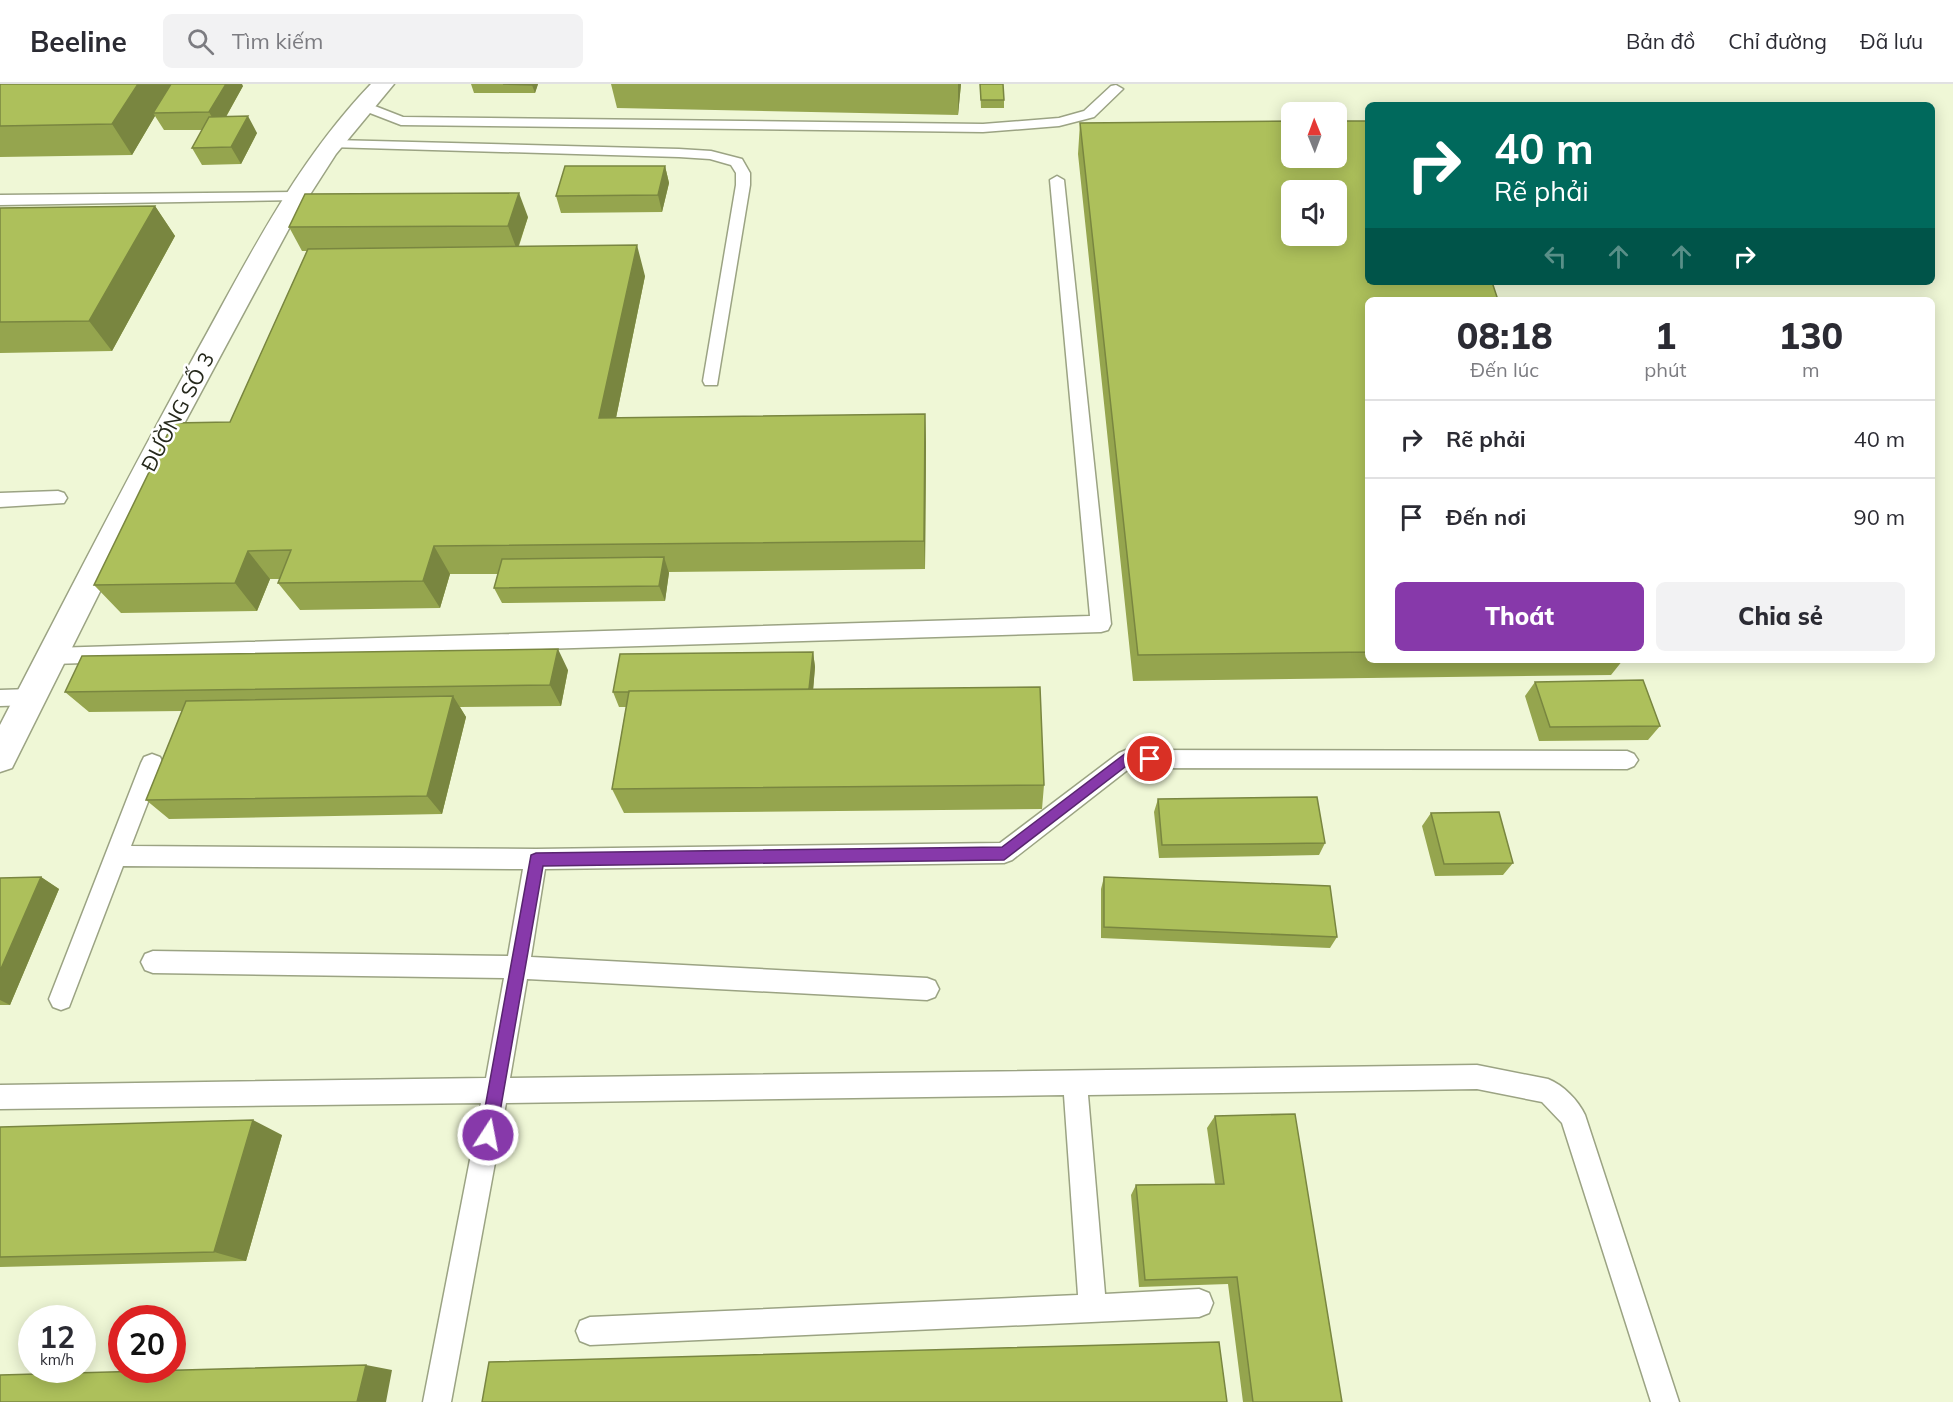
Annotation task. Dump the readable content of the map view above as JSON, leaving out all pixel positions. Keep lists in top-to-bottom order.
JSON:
{
  "streets": {
    "street": ["ĐƯỜNG SỐ 3"]
  },
  "north": "top",
  "page": {
    "header": "Beeline",
    "search": "Tìm kiếm",
    "nav": ["Bản đồ", "Chỉ đường", "Đã lưu"],
    "turn": ["40 m", "Rẽ phải"],
    "eta": [
      "08:18",
      "Đến lúc",
      "1",
      "phút",
      "130",
      "m"
    ],
    "list": [
      {
        "name": "Rẽ phải",
        "value": "40 m"
      },
      {
        "name": "Đến nơi",
        "value": "90 m"
      }
    ],
    "buttons": ["Thoát", "Chia sẻ"],
    "speed": "12 km/h",
    "limit": "20"
  }
}
